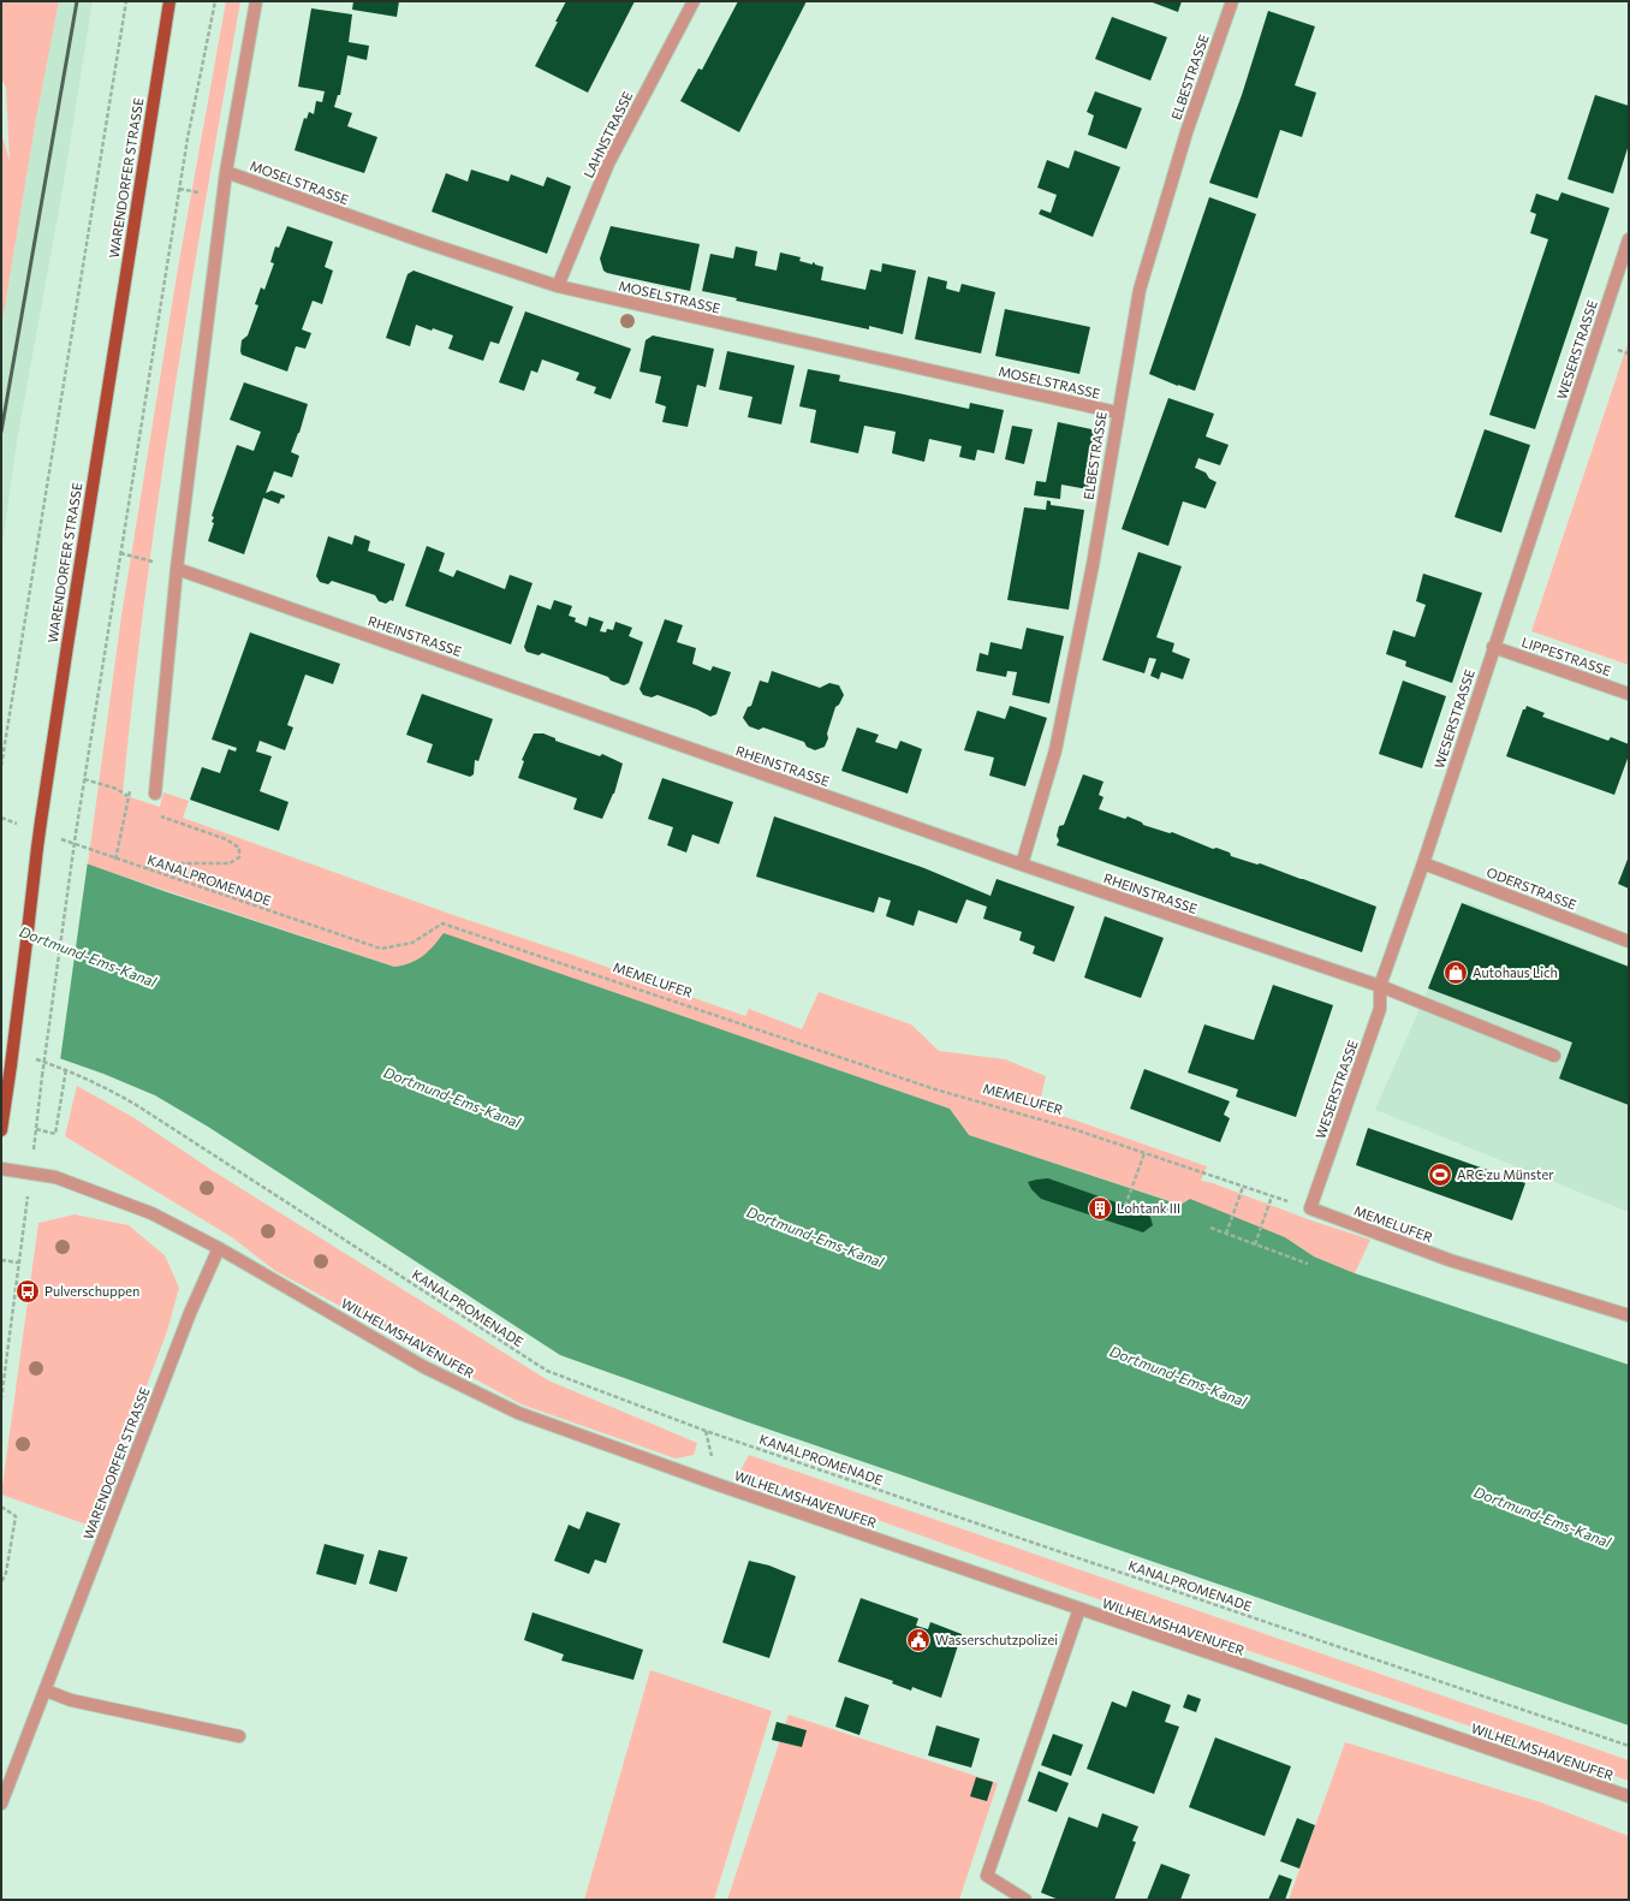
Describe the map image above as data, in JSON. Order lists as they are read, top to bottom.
{
  "streets": {
    "main road": ["WARENDORFER STRASSE"],
    "street": [
      "ELBESTRASSE",
      "LAHNSTRASSE",
      "MOSELSTRASSE",
      "WESERSTRASSE",
      "RHEINSTRASSE",
      "LIPPESTRASSE",
      "ODERSTRASSE",
      "MEMELUFER",
      "WILHELMSHAVENUFER"
    ],
    "path": ["KANALPROMENADE"]
  },
  "crossings": [
    ["ELBESTRASSE", "MOSELSTRASSE"],
    ["ELBESTRASSE", "RHEINSTRASSE"],
    ["LAHNSTRASSE", "MOSELSTRASSE"],
    ["WARENDORFER STRASSE", "WILHELMSHAVENUFER"],
    ["WESERSTRASSE", "RHEINSTRASSE"],
    ["WESERSTRASSE", "LIPPESTRASSE"],
    ["WESERSTRASSE", "ODERSTRASSE"],
    ["WESERSTRASSE", "MEMELUFER"],
    ["KANALPROMENADE", "MEMELUFER"]
  ],
  "water": ["Dortmund-Ems-Kanal"],
  "places": {
    "shop": ["Autohaus Lich"],
    "sports": ["ARC zu Münster"],
    "building": ["Lohtank III"],
    "bus stop": ["Pulverschuppen"],
    "public building": ["Wasserschutzpolizei"]
  }
}
